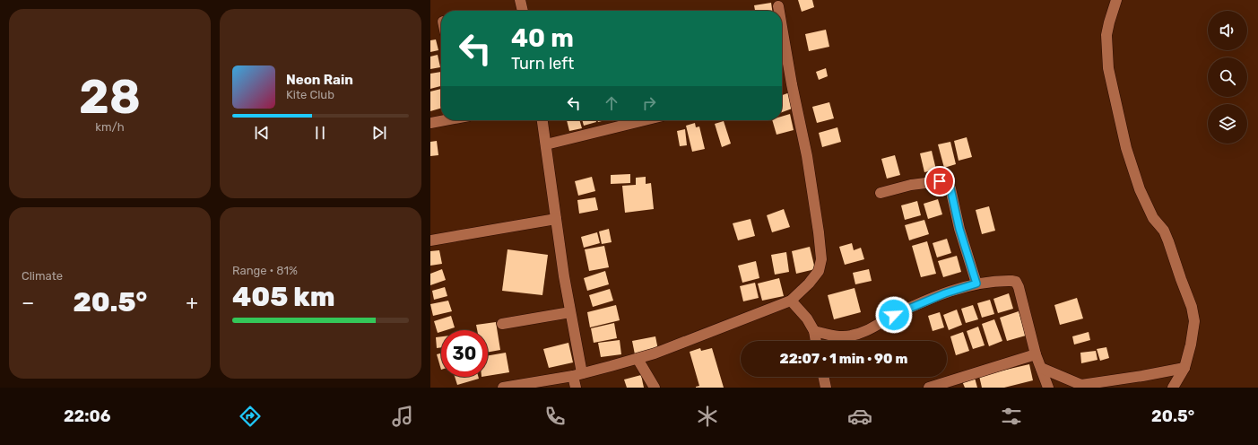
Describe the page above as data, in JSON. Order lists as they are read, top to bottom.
{
  "page": {
    "tile": [
      ["28", "km/h"],
      "Climate",
      ["Range · 81%", "405 km"]
    ],
    "turn": ["40 m", "Turn left"],
    "song": ["Neon Rain", "Kite Club"],
    "heat": ["−", "20.5°", "+"],
    "limit": "30",
    "trip": "22:07 · 1 min · 90 m",
    "tabs": ["22:06", "20.5°"]
  }
}
